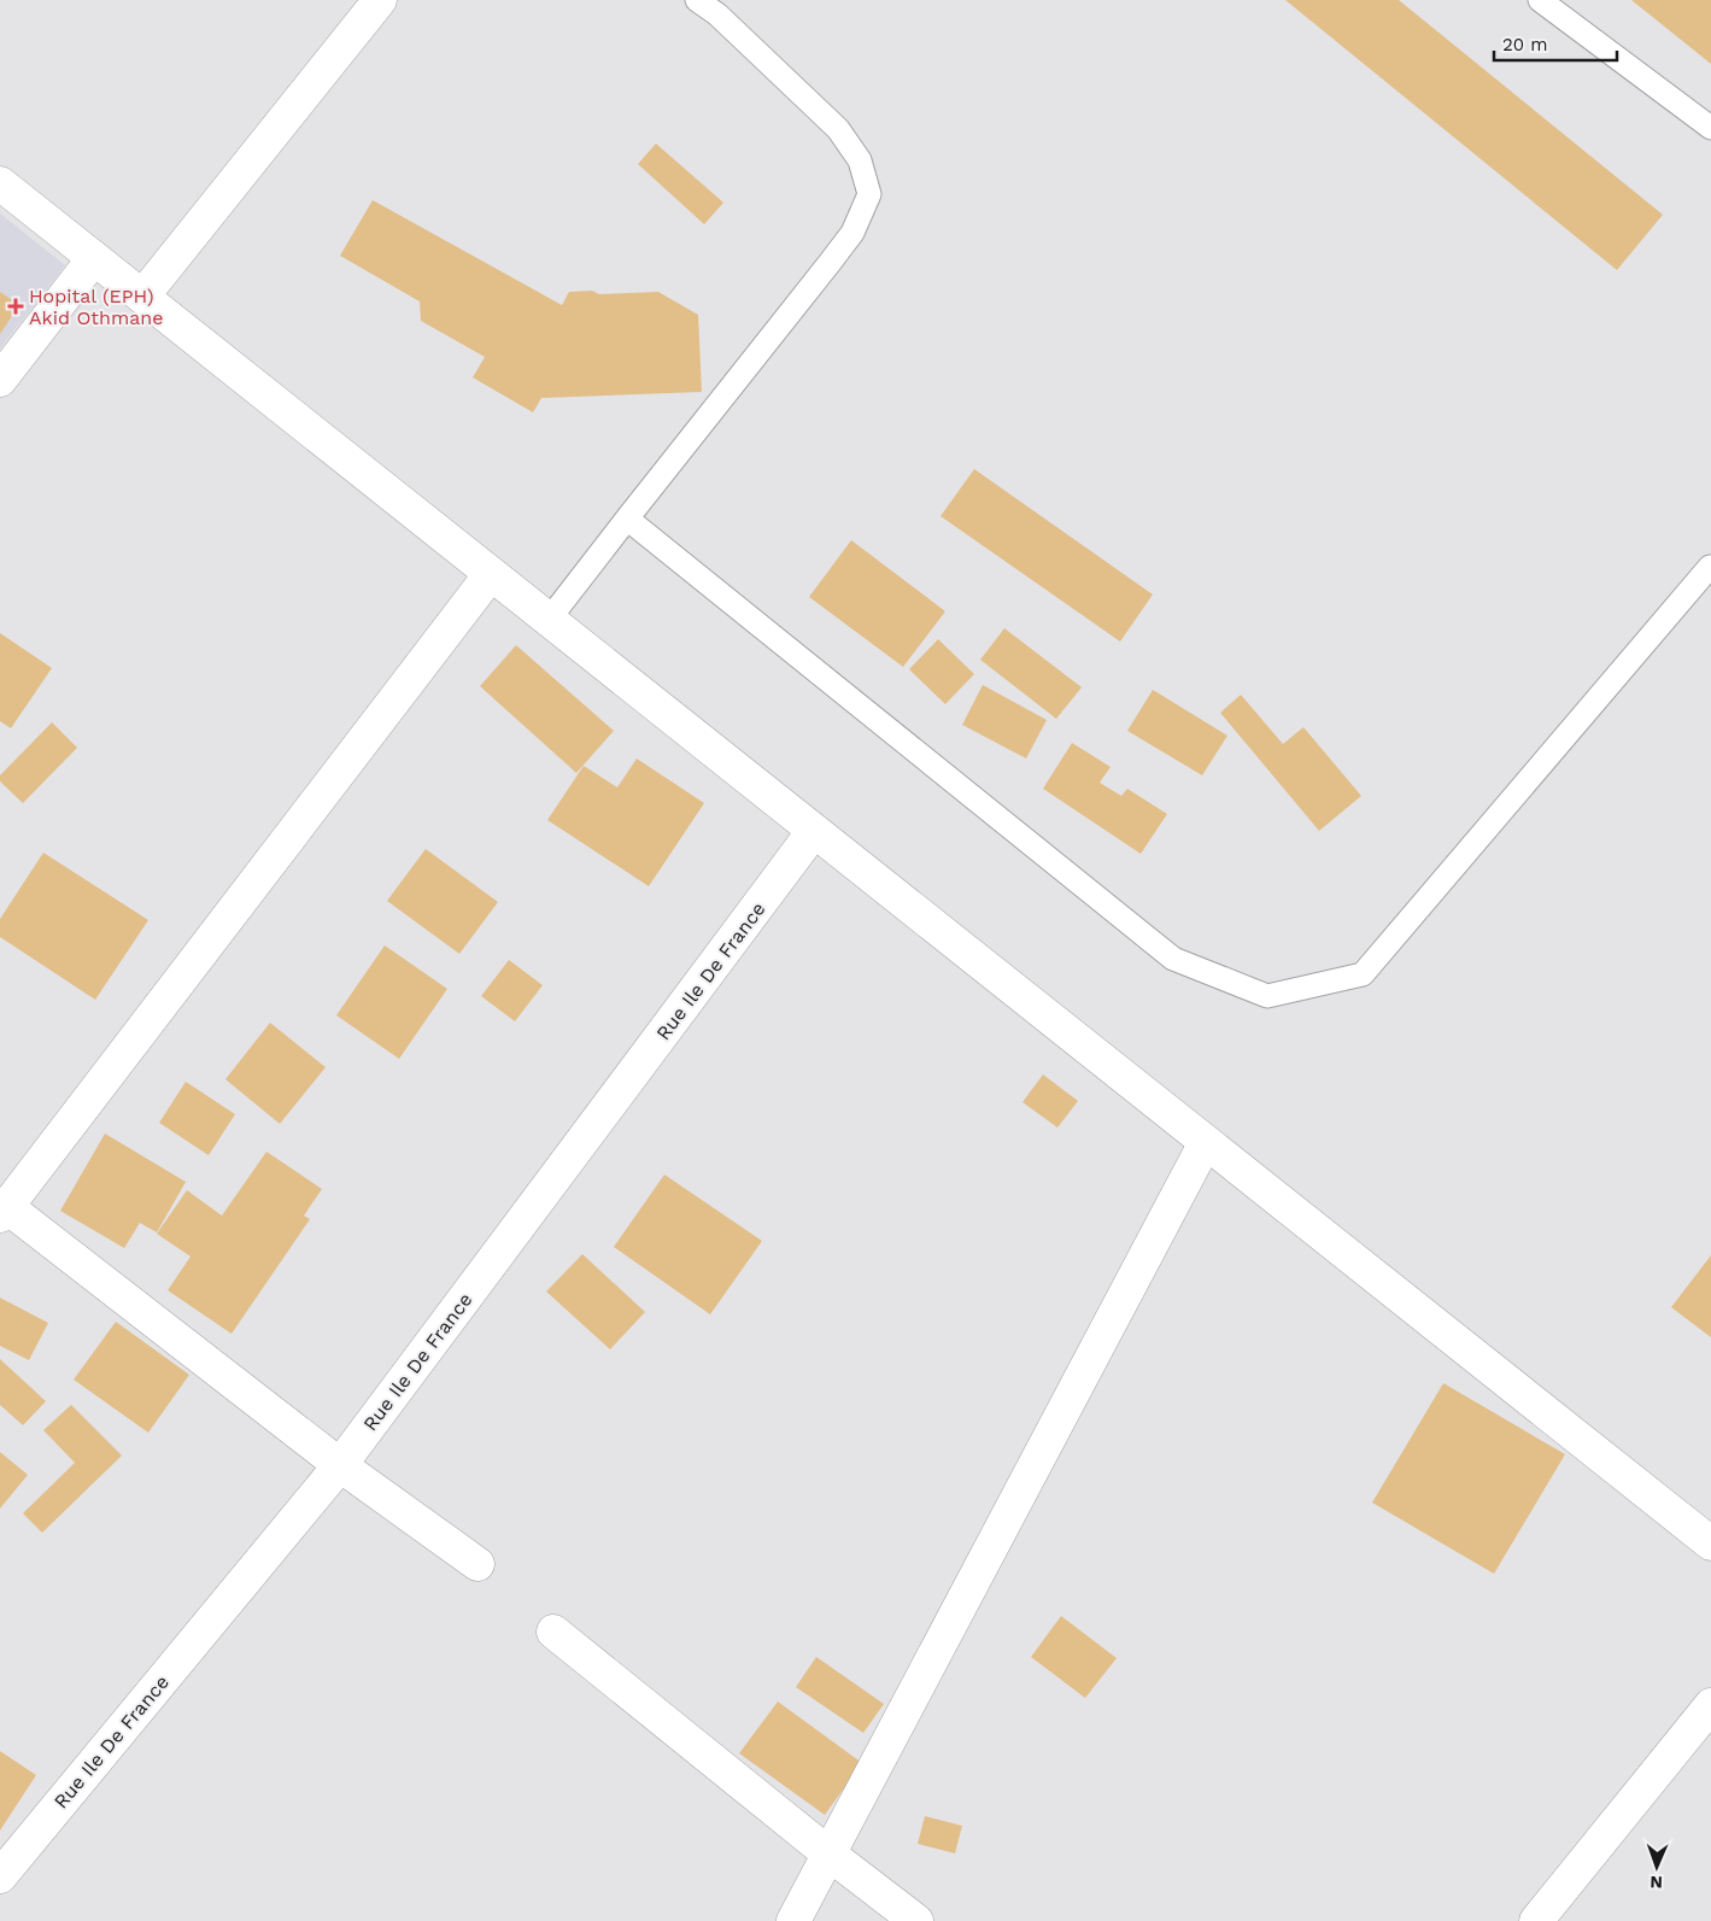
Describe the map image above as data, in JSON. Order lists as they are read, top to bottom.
{
  "streets": {
    "street": ["Rue Ile De France"]
  },
  "places": {
    "health": ["Hopital (EPH) Akid Othmane"]
  },
  "scale_bar": "20 m",
  "north": "bottom"
}
